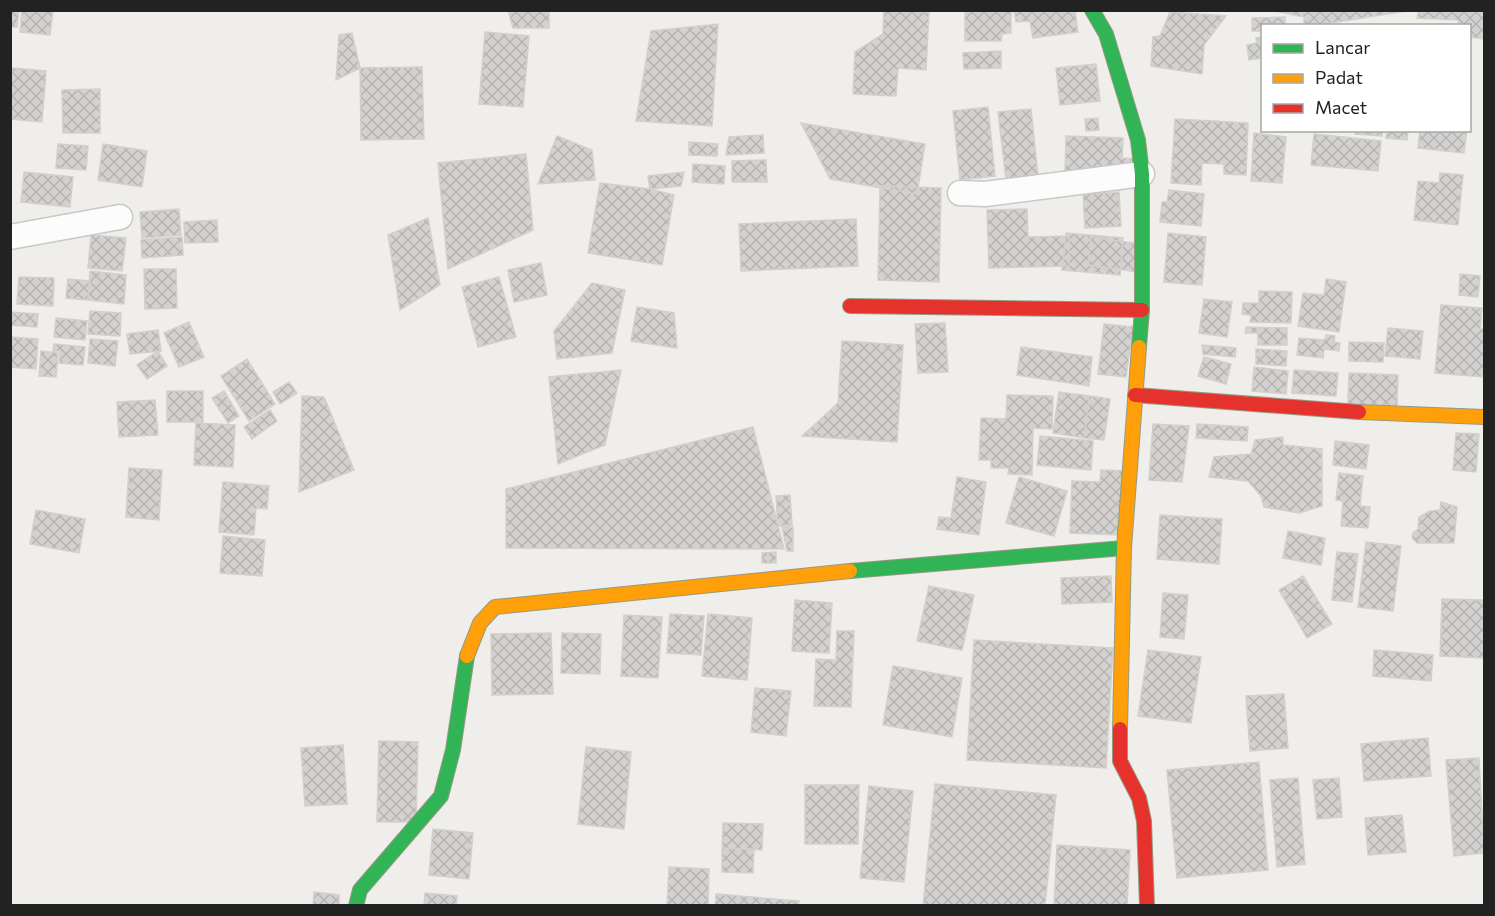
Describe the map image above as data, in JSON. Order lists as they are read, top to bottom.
{
  "legend": ["Lancar", "Padat", "Macet"]
}
